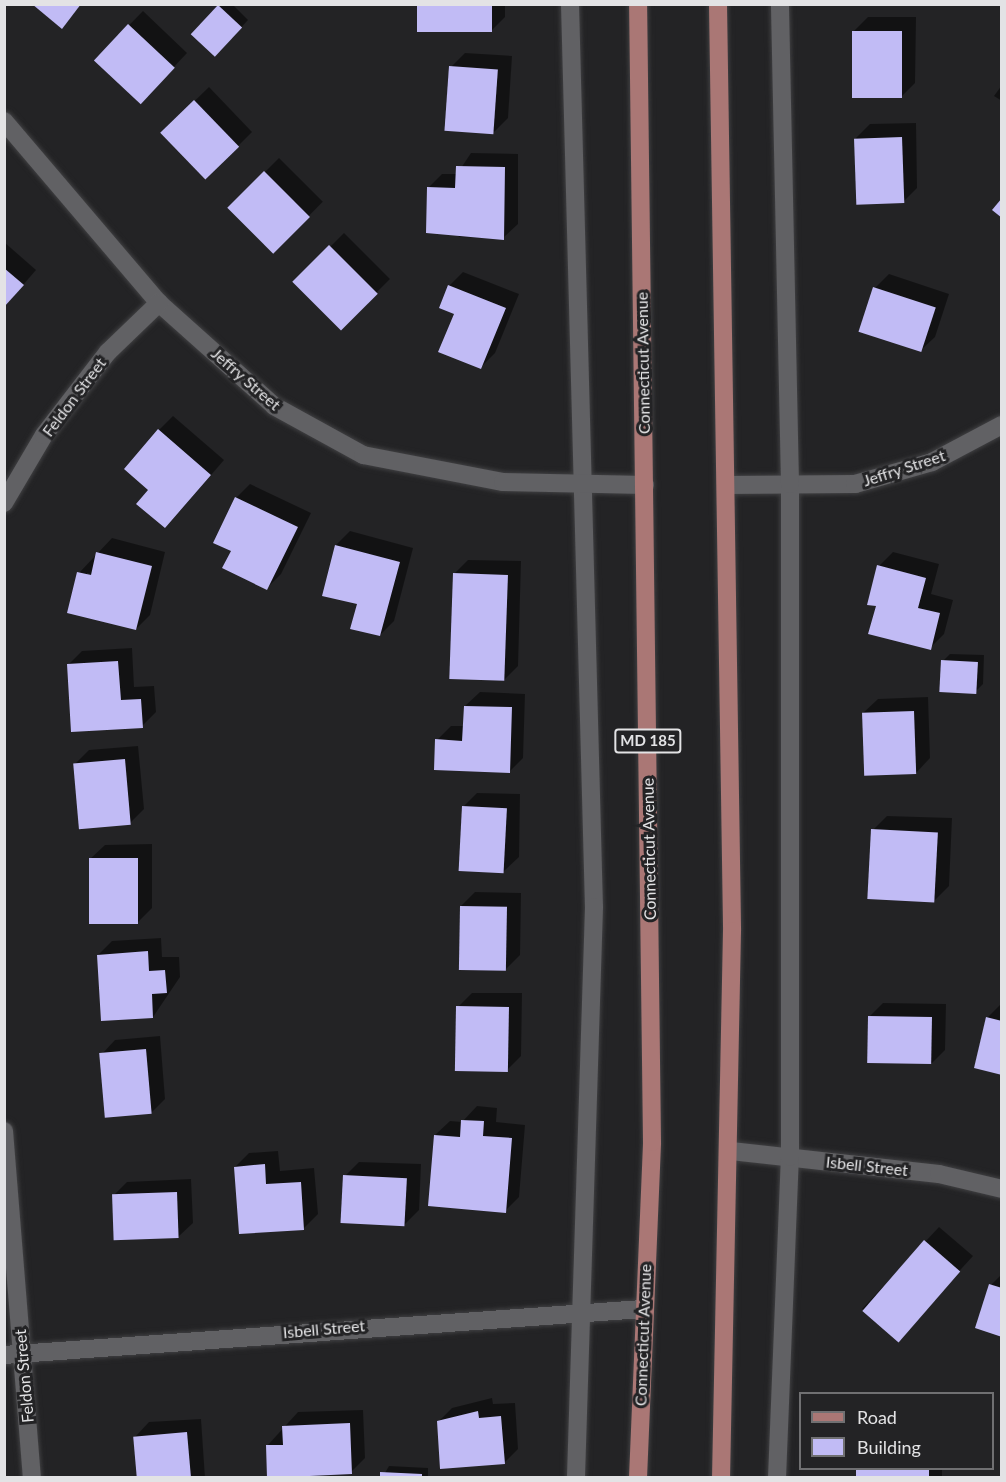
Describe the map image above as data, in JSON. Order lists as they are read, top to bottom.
{
  "streets": {
    "main road": ["Connecticut Avenue", "MD 185"],
    "street": ["Jeffry Street", "Feldon Street", "Isbell Street"]
  },
  "crossings": [
    ["Connecticut Avenue", "Jeffry Street"],
    ["Connecticut Avenue", "Isbell Street"],
    ["Jeffry Street", "Feldon Street"],
    ["Feldon Street", "Isbell Street"]
  ],
  "legend": ["Road", "Building"]
}
